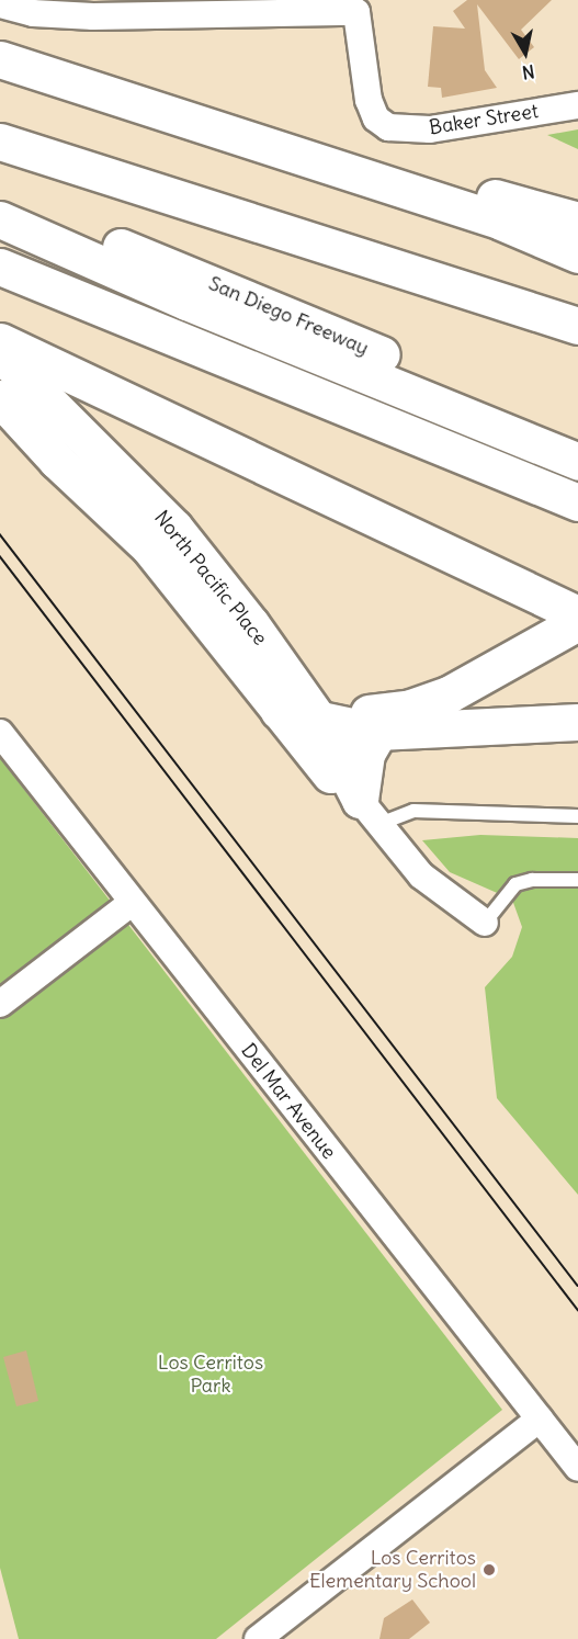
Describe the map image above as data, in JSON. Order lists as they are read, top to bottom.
{
  "streets": {
    "main road": ["San Diego Freeway", "North Pacific Place"],
    "street": ["Baker Street", "Del Mar Avenue"]
  },
  "parks": ["Los Cerritos Park"],
  "places": ["Los Cerritos Elementary School"],
  "north": "bottom"
}
